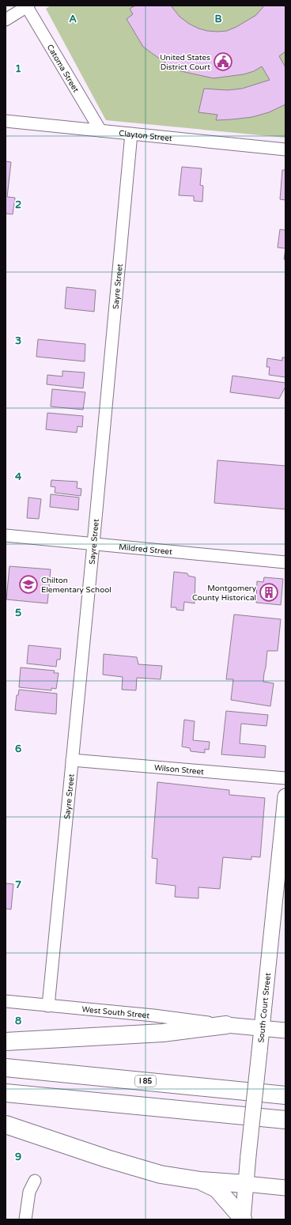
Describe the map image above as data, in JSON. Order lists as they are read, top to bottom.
{
  "streets": {
    "highway": ["I 85"],
    "main road": ["South Court Street"],
    "street": [
      "Catoma Street",
      "Clayton Street",
      "Sayre Street",
      "Mildred Street",
      "Wilson Street",
      "West South Street"
    ]
  },
  "crossings": [
    ["Catoma Street", "Clayton Street"],
    ["Clayton Street", "Sayre Street"],
    ["Sayre Street", "Mildred Street"],
    ["Sayre Street", "Wilson Street"],
    ["Sayre Street", "West South Street"]
  ],
  "places": {
    "public building": ["United States District Court"],
    "school or university": ["Chilton Elementary School"],
    "building": ["Montgomery County Historical"]
  },
  "grid": {
    "columns": ["A", "B"],
    "rows": [
      "1",
      "2",
      "3",
      "4",
      "5",
      "6",
      "7",
      "8",
      "9"
    ]
  }
}
